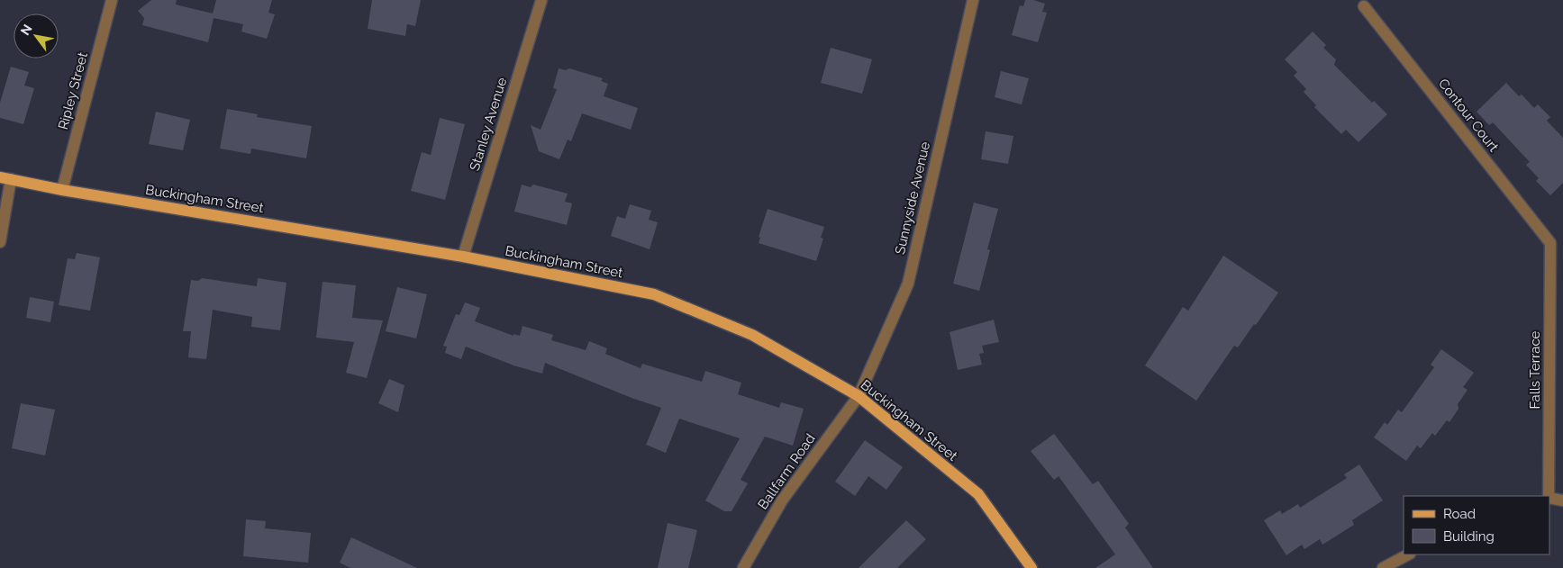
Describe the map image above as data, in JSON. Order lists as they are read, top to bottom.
{
  "streets": {
    "main road": ["Buckingham Street"],
    "street": [
      "Ripley Street",
      "Contour Court",
      "Stanley Avenue",
      "Sunnyside Avenue",
      "Falls Terrace",
      "Ballfarm Road"
    ]
  },
  "crossings": [
    ["Ripley Street", "Buckingham Street"],
    ["Contour Court", "Falls Terrace"],
    ["Stanley Avenue", "Buckingham Street"],
    ["Sunnyside Avenue", "Buckingham Street"],
    ["Sunnyside Avenue", "Ballfarm Road"],
    ["Buckingham Street", "Ballfarm Road"]
  ],
  "legend": ["Road", "Building"],
  "north": "top left"
}
